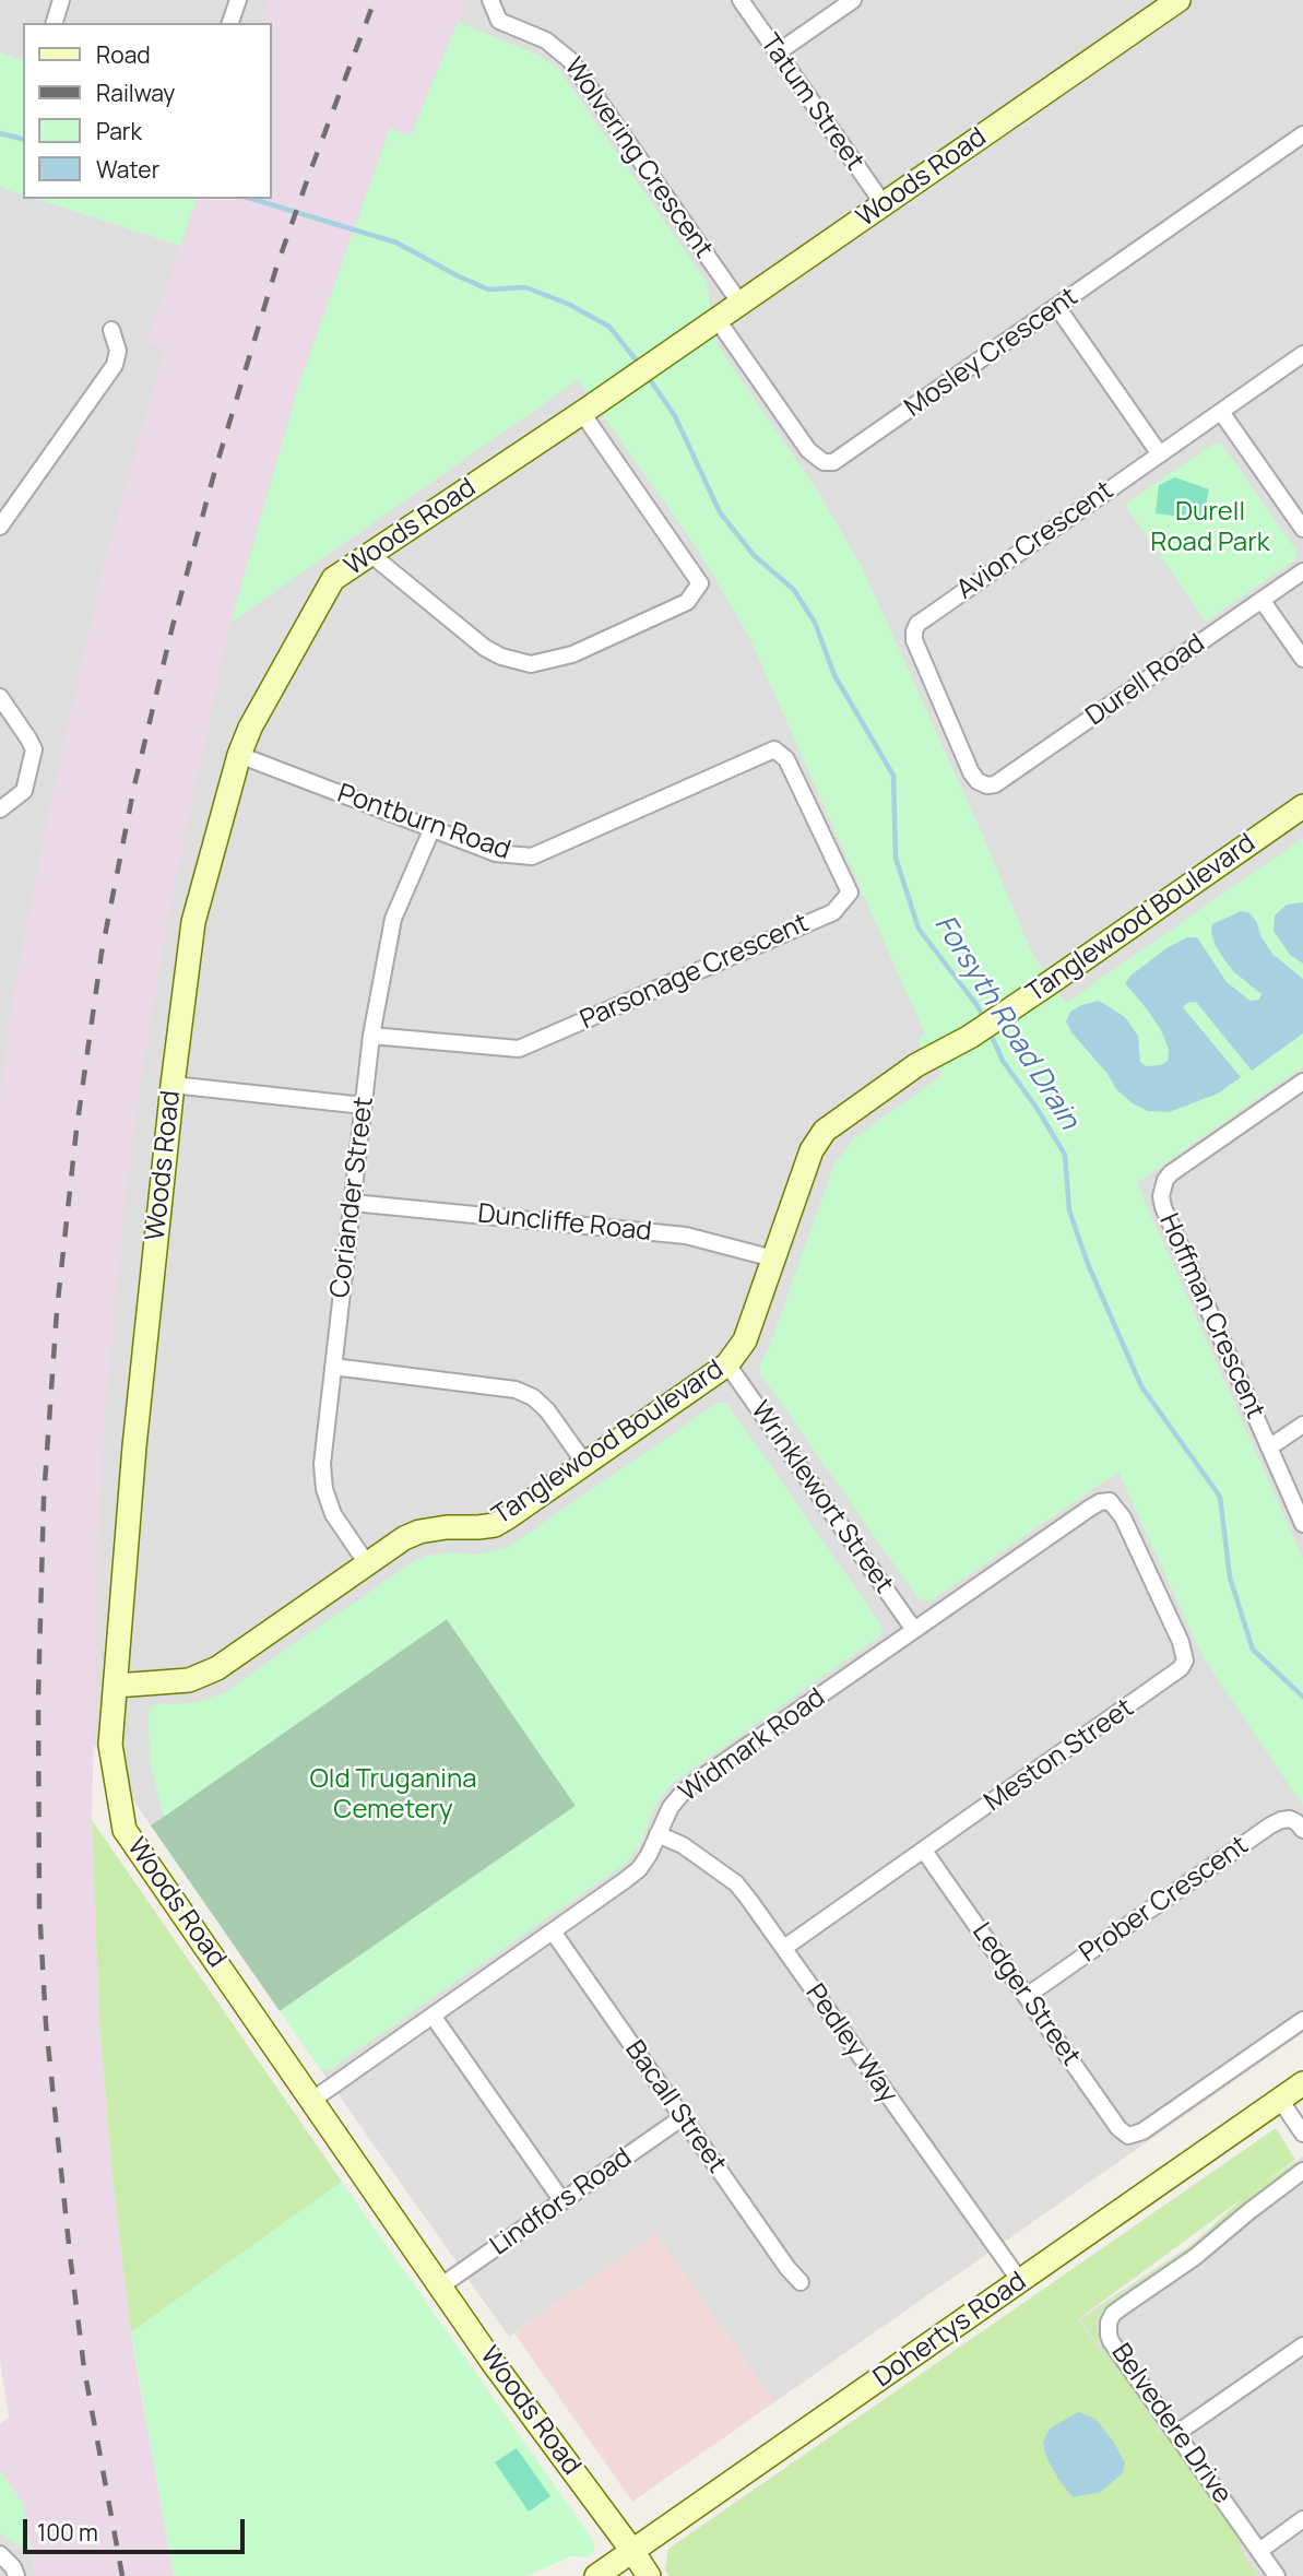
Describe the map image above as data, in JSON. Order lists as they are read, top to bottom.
{
  "streets": {
    "street": [
      "Tatum Street",
      "Wolvering Crescent",
      "Woods Road",
      "Mosley Crescent",
      "Avion Crescent",
      "Durell Road",
      "Pontburn Road",
      "Tanglewood Boulevard",
      "Parsonage Crescent",
      "Coriander Street",
      "Duncliffe Road",
      "Hoffman Crescent",
      "Wrinklewort Street",
      "Widmark Road",
      "Meston Street",
      "Prober Crescent",
      "Ledger Street",
      "Pedley Way",
      "Bacall Street",
      "Lindfors Road",
      "Dohertys Road",
      "Belvedere Drive"
    ]
  },
  "crossings": [
    ["Tatum Street", "Woods Road"],
    ["Wolvering Crescent", "Woods Road"],
    ["Woods Road", "Mosley Crescent"],
    ["Woods Road", "Pontburn Road"],
    ["Woods Road", "Tanglewood Boulevard"],
    ["Woods Road", "Widmark Road"],
    ["Woods Road", "Lindfors Road"],
    ["Woods Road", "Dohertys Road"],
    ["Avion Crescent", "Durell Road"],
    ["Pontburn Road", "Parsonage Crescent"],
    ["Pontburn Road", "Coriander Street"],
    ["Tanglewood Boulevard", "Coriander Street"],
    ["Tanglewood Boulevard", "Duncliffe Road"],
    ["Tanglewood Boulevard", "Wrinklewort Street"],
    ["Parsonage Crescent", "Coriander Street"],
    ["Coriander Street", "Duncliffe Road"],
    ["Wrinklewort Street", "Widmark Road"],
    ["Widmark Road", "Meston Street"],
    ["Widmark Road", "Pedley Way"],
    ["Widmark Road", "Bacall Street"],
    ["Meston Street", "Ledger Street"],
    ["Meston Street", "Pedley Way"],
    ["Prober Crescent", "Ledger Street"],
    ["Pedley Way", "Dohertys Road"],
    ["Bacall Street", "Lindfors Road"]
  ],
  "water": ["Forsyth Road Drain"],
  "parks": ["Durell Road Park", "Old Truganina Cemetery"],
  "legend": [
    "Road",
    "Railway",
    "Park",
    "Water"
  ],
  "scale_bar": "100 m"
}
